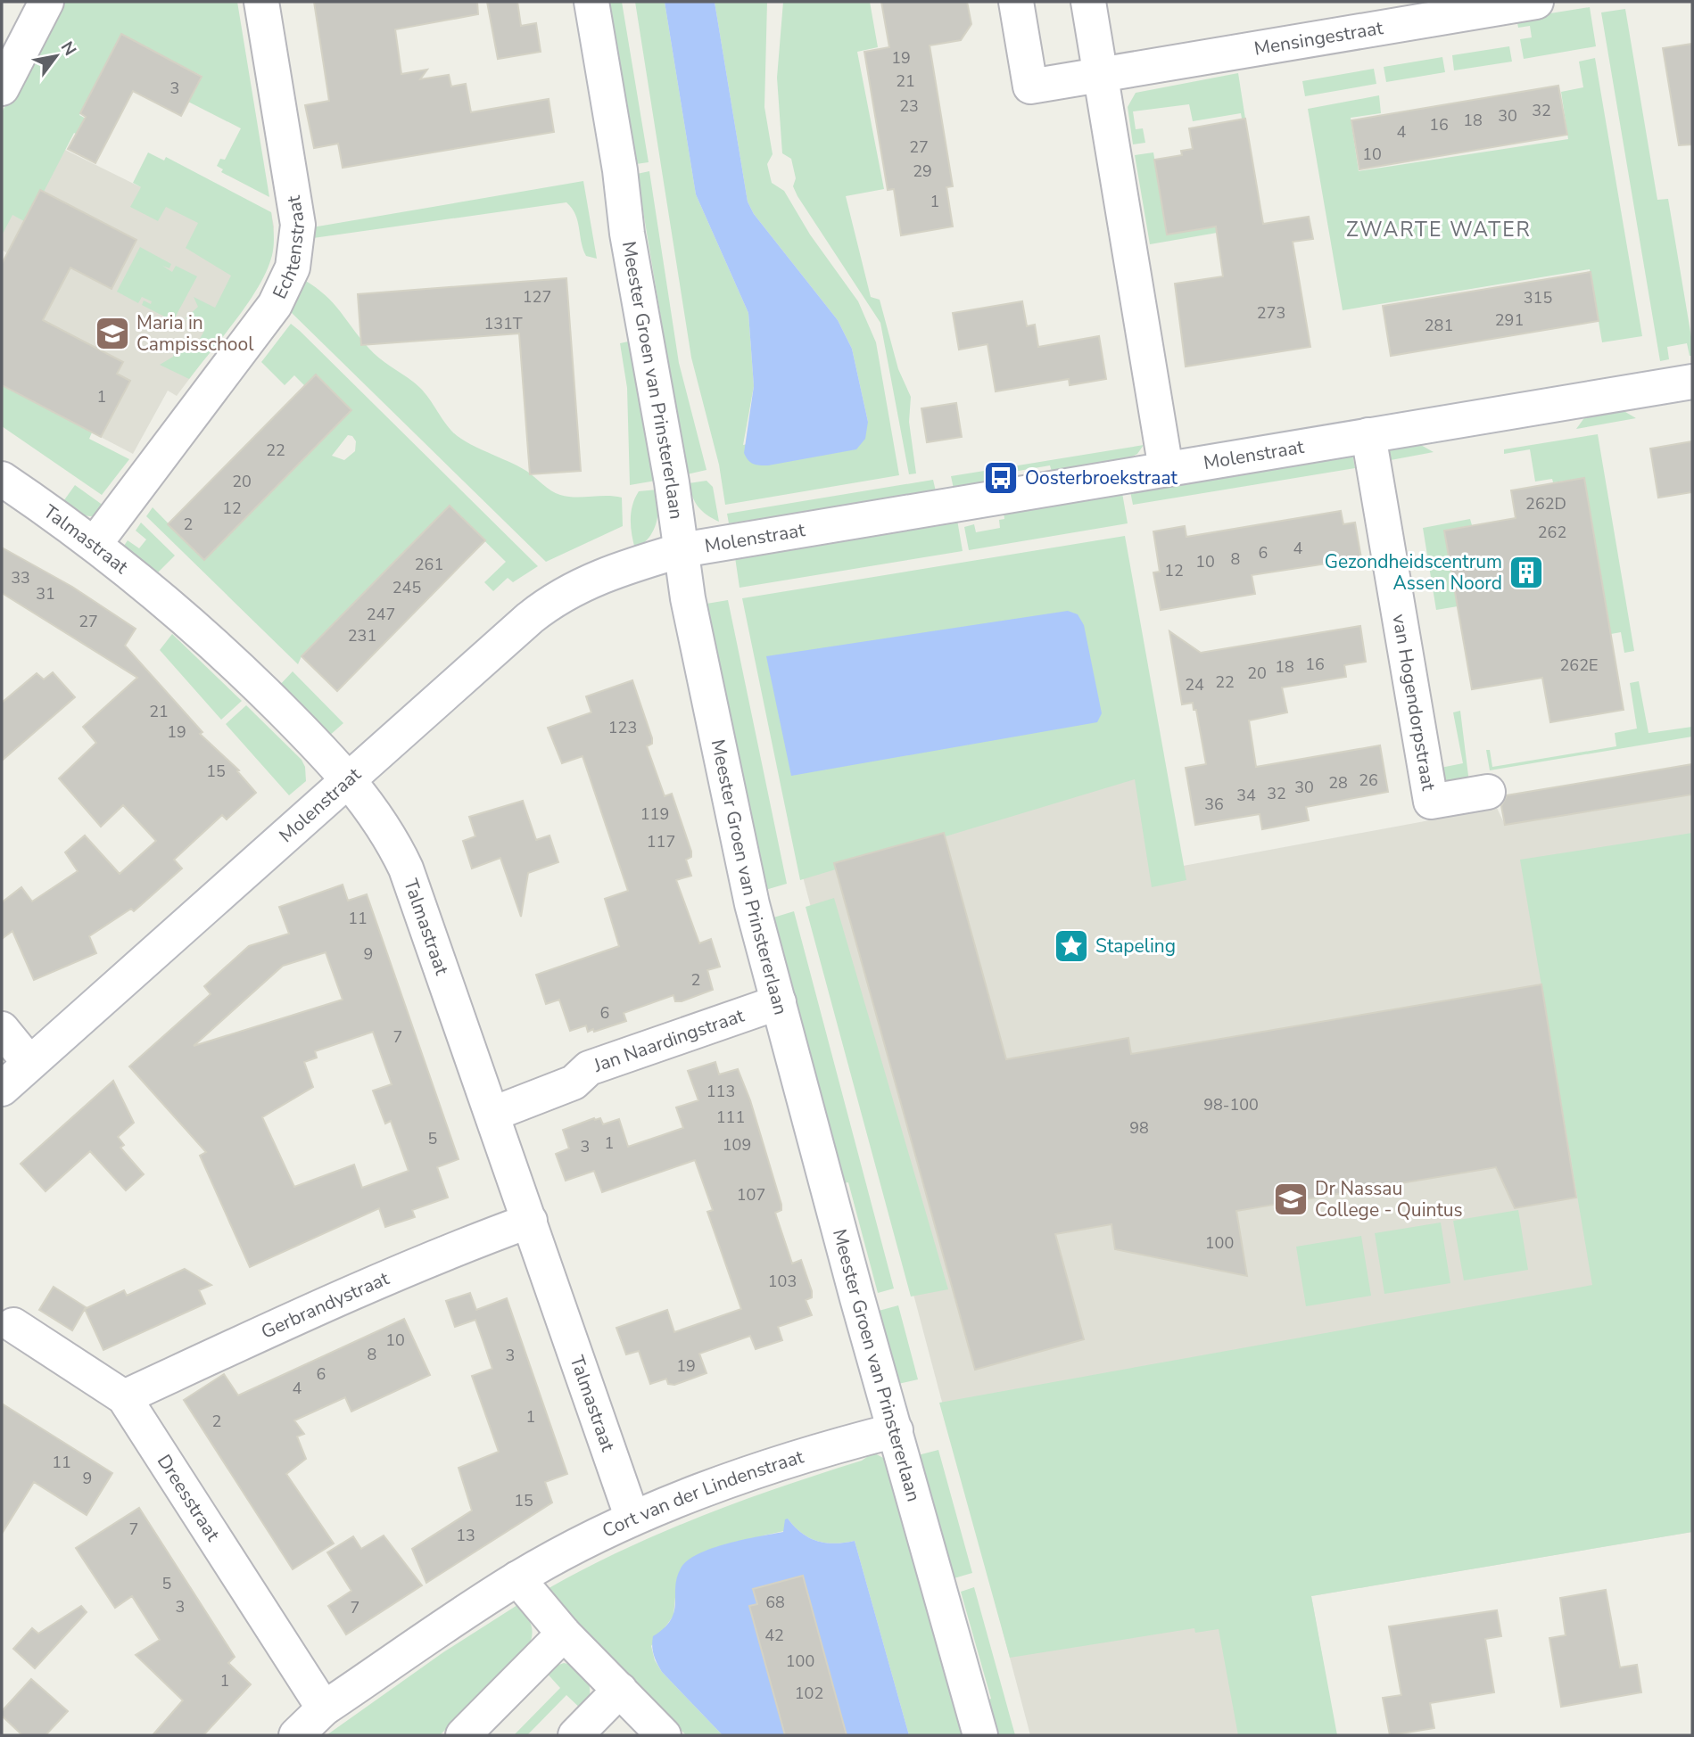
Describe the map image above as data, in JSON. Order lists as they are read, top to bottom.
{
  "streets": {
    "street": [
      "Mensingestraat",
      "Echtenstraat",
      "Meester Groen van Prinstererlaan",
      "Molenstraat",
      "Talmastraat",
      "van Hogendorpstraat",
      "Jan Naardingstraat",
      "Gerbrandystraat",
      "Cort van der Lindenstraat",
      "Dreesstraat"
    ]
  },
  "crossings": [
    ["Echtenstraat", "Talmastraat"],
    ["Meester Groen van Prinstererlaan", "Molenstraat"],
    ["Meester Groen van Prinstererlaan", "Jan Naardingstraat"],
    ["Meester Groen van Prinstererlaan", "Cort van der Lindenstraat"],
    ["Molenstraat", "Talmastraat"],
    ["Molenstraat", "van Hogendorpstraat"],
    ["Talmastraat", "Jan Naardingstraat"],
    ["Talmastraat", "Gerbrandystraat"],
    ["Talmastraat", "Cort van der Lindenstraat"],
    ["Gerbrandystraat", "Dreesstraat"],
    ["Cort van der Lindenstraat", "Dreesstraat"]
  ],
  "districts": ["ZWARTE WATER"],
  "places": {
    "school or university": ["Maria in Campisschool", "Dr Nassau College - Quintus"],
    "bus stop": ["Oosterbroekstraat"],
    "building": ["Gezondheidscentrum Assen Noord"],
    "place": ["Stapeling"]
  },
  "house_numbers": [
    "19",
    "21",
    "3",
    "23",
    "32",
    "30",
    "18",
    "16",
    "4",
    "27",
    "10",
    "29",
    "1",
    "127",
    "315",
    "273",
    "291",
    "131T",
    "281",
    "1",
    "22",
    "20",
    "262D",
    "12",
    "2",
    "262",
    "4",
    "6",
    "8",
    "10",
    "261",
    "12",
    "33",
    "245",
    "31",
    "247",
    "27",
    "231",
    "16",
    "262E",
    "18",
    "20",
    "22",
    "24",
    "21",
    "123",
    "19",
    "15",
    "26",
    "28",
    "30",
    "32",
    "34",
    "36",
    "119",
    "117",
    "11",
    "9",
    "2",
    "6",
    "7",
    "113",
    "98-100",
    "111",
    "98",
    "5",
    "1",
    "109",
    "3",
    "107",
    "100",
    "103",
    "10",
    "8",
    "3",
    "19",
    "6",
    "4",
    "1",
    "2",
    "11",
    "9",
    "15",
    "7",
    "13",
    "5",
    "68",
    "3",
    "7",
    "42",
    "100",
    "1",
    "102"
  ],
  "north": "top right"
}
